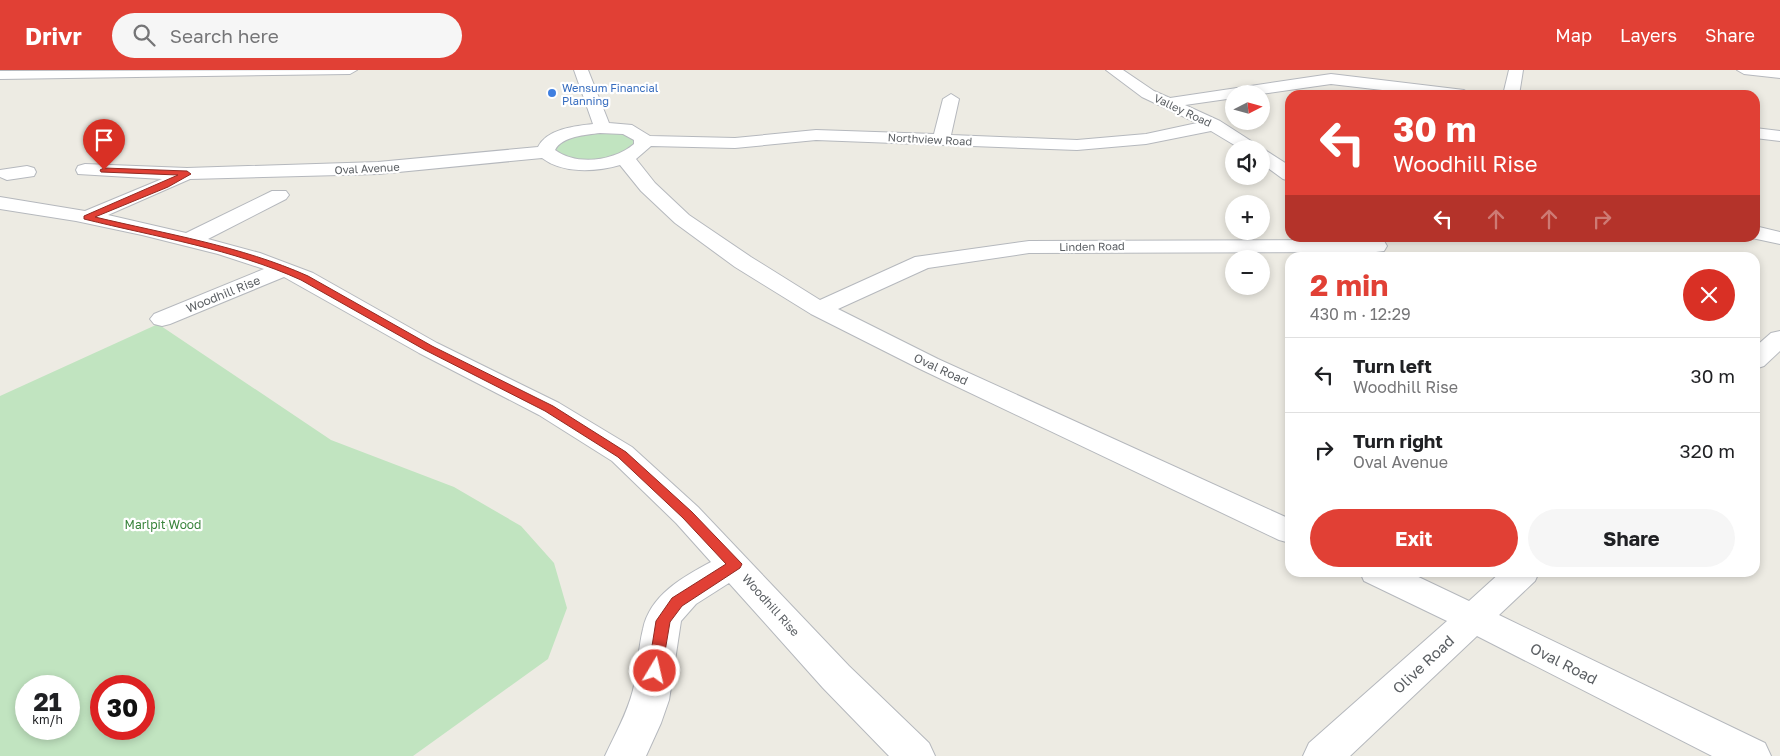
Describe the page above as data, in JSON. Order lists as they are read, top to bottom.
{
  "streets": {
    "street": [
      "Valley Road",
      "Northview Road",
      "Oval Avenue",
      "Linden Road",
      "Woodhill Rise",
      "Oval Road",
      "Olive Road"
    ]
  },
  "crossings": [
    ["Valley Road", "Northview Road"],
    ["Oval Avenue", "Woodhill Rise"],
    ["Linden Road", "Oval Road"],
    ["Oval Road", "Olive Road"]
  ],
  "parks": ["Marlpit Wood"],
  "places": ["Wensum Financial Planning"],
  "north": "right",
  "page": {
    "header": "Drivr",
    "search": "Search here",
    "nav": ["Map", "Layers", "Share"],
    "map_buttons": ["+", "−"],
    "turn": ["30 m", "Woodhill Rise"],
    "heading": ["2 min", "430 m · 12:29"],
    "list": [
      {
        "name": "Turn left",
        "note": "Woodhill Rise",
        "value": "30 m"
      },
      {
        "name": "Turn right",
        "note": "Oval Avenue",
        "value": "320 m"
      }
    ],
    "buttons": ["Exit", "Share"],
    "speed": "21 km/h",
    "limit": "30"
  }
}
